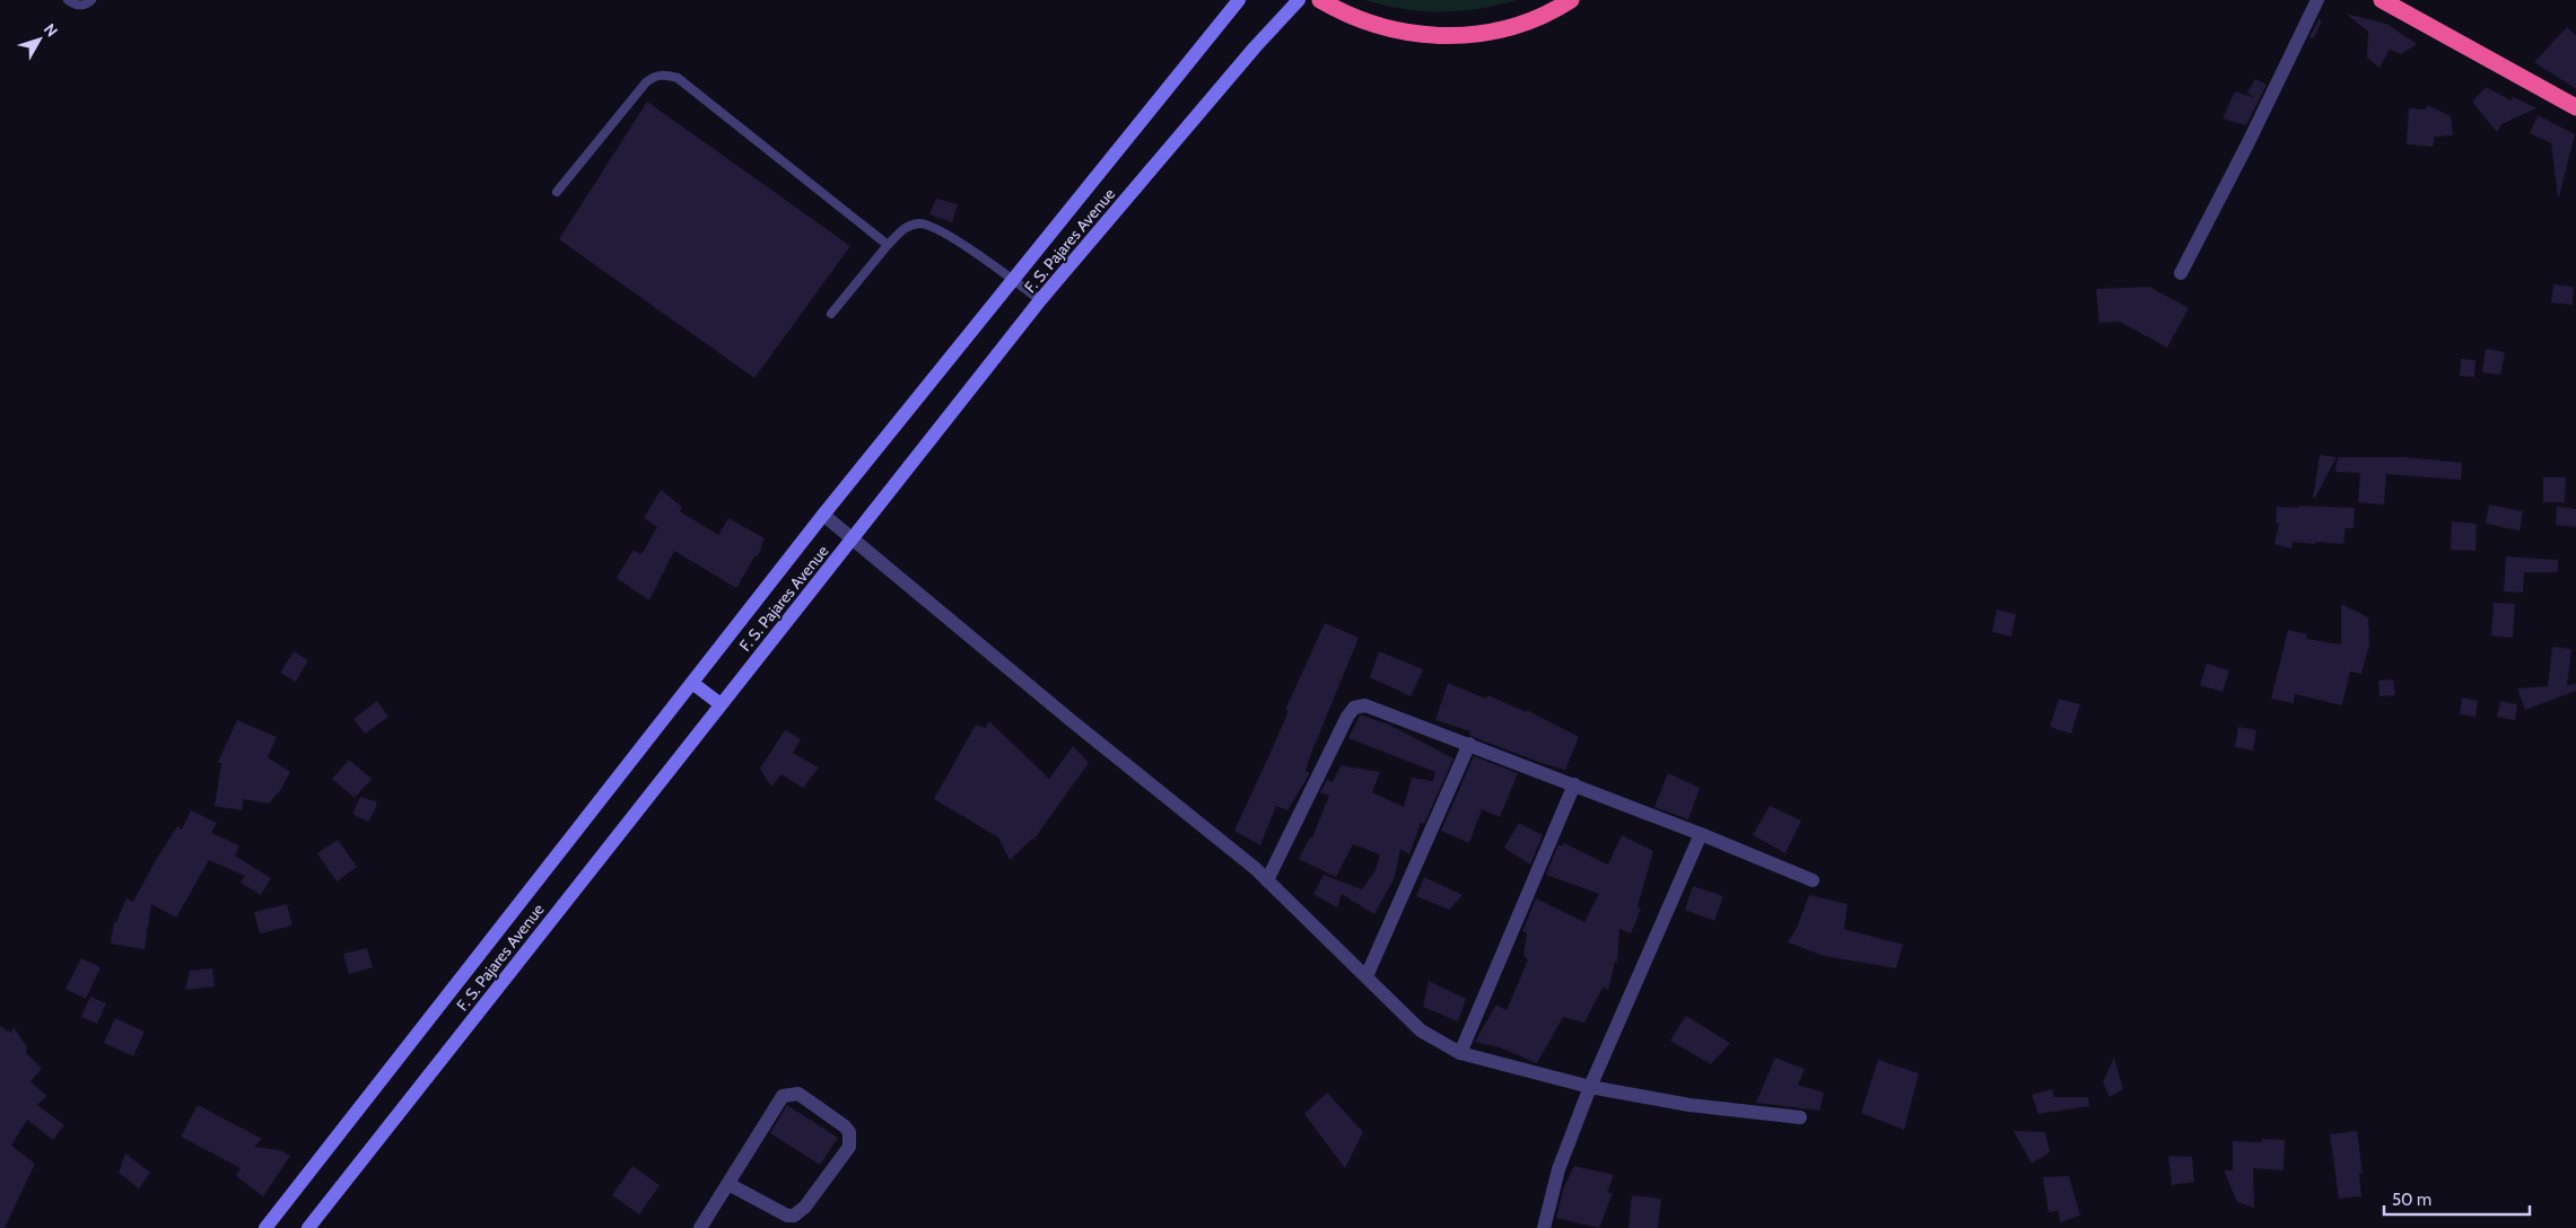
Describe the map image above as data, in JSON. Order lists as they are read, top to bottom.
{
  "streets": {
    "main road": ["F. S. Pajares Avenue"]
  },
  "scale_bar": "50 m",
  "north": "top right"
}
